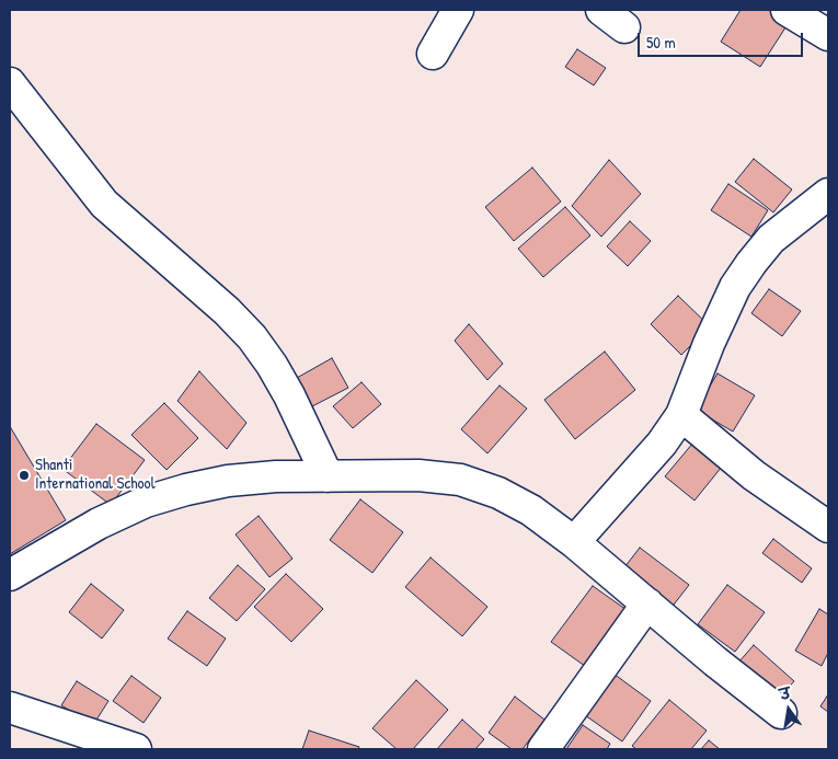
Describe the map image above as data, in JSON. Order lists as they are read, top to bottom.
{
  "places": ["Shanti International School"],
  "scale_bar": "50 m",
  "north": "top"
}
